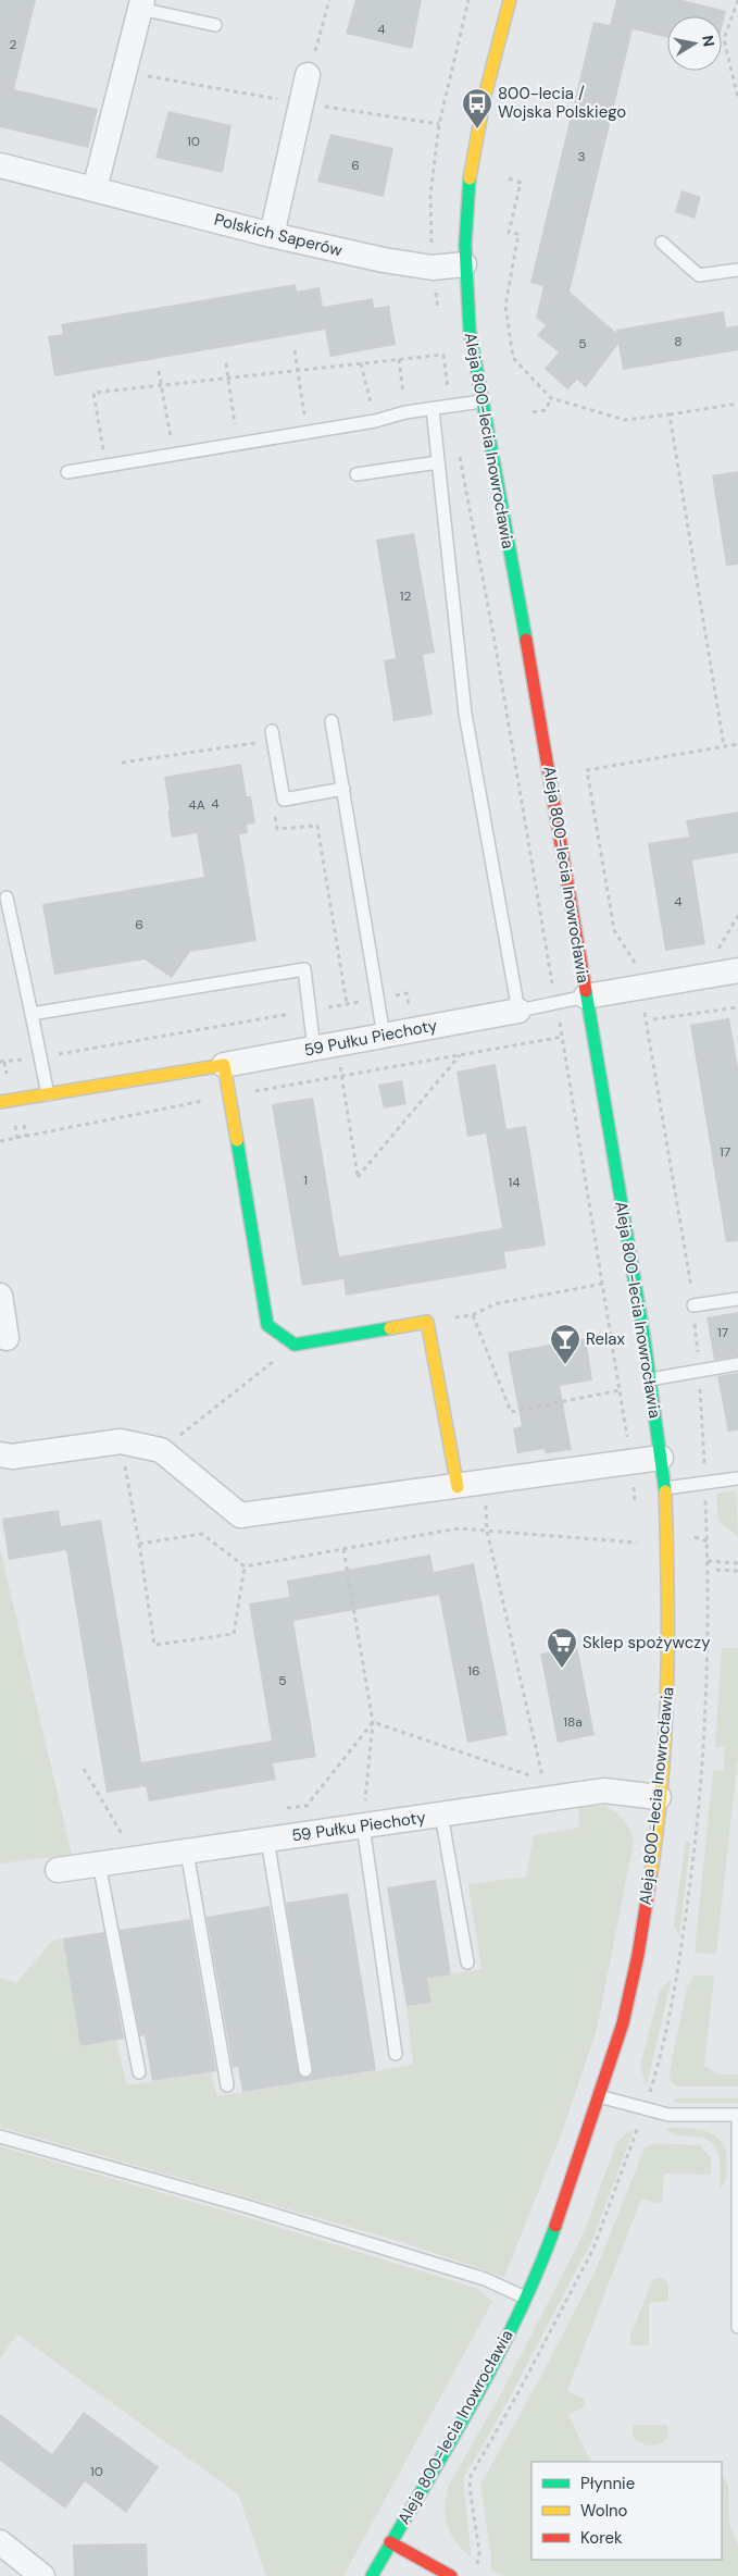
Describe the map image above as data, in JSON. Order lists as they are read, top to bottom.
{
  "streets": {
    "street": ["Polskich Saperów", "Aleja 800-lecia Inowrocławia", "59 Pułku Piechoty"]
  },
  "crossings": [
    ["Polskich Saperów", "Aleja 800-lecia Inowrocławia"],
    ["Aleja 800-lecia Inowrocławia", "59 Pułku Piechoty"]
  ],
  "places": {
    "bus stop": ["800-lecia / Wojska Polskiego"],
    "bar": ["Relax"],
    "supermarket": ["Sklep spożywczy"]
  },
  "house_numbers": [
    "4",
    "2",
    "10",
    "3",
    "6",
    "8",
    "5",
    "12",
    "4",
    "4A",
    "4",
    "6",
    "17",
    "1",
    "14",
    "17",
    "16",
    "5",
    "18a",
    "10"
  ],
  "legend": ["Płynnie", "Wolno", "Korek"],
  "north": "right"
}
